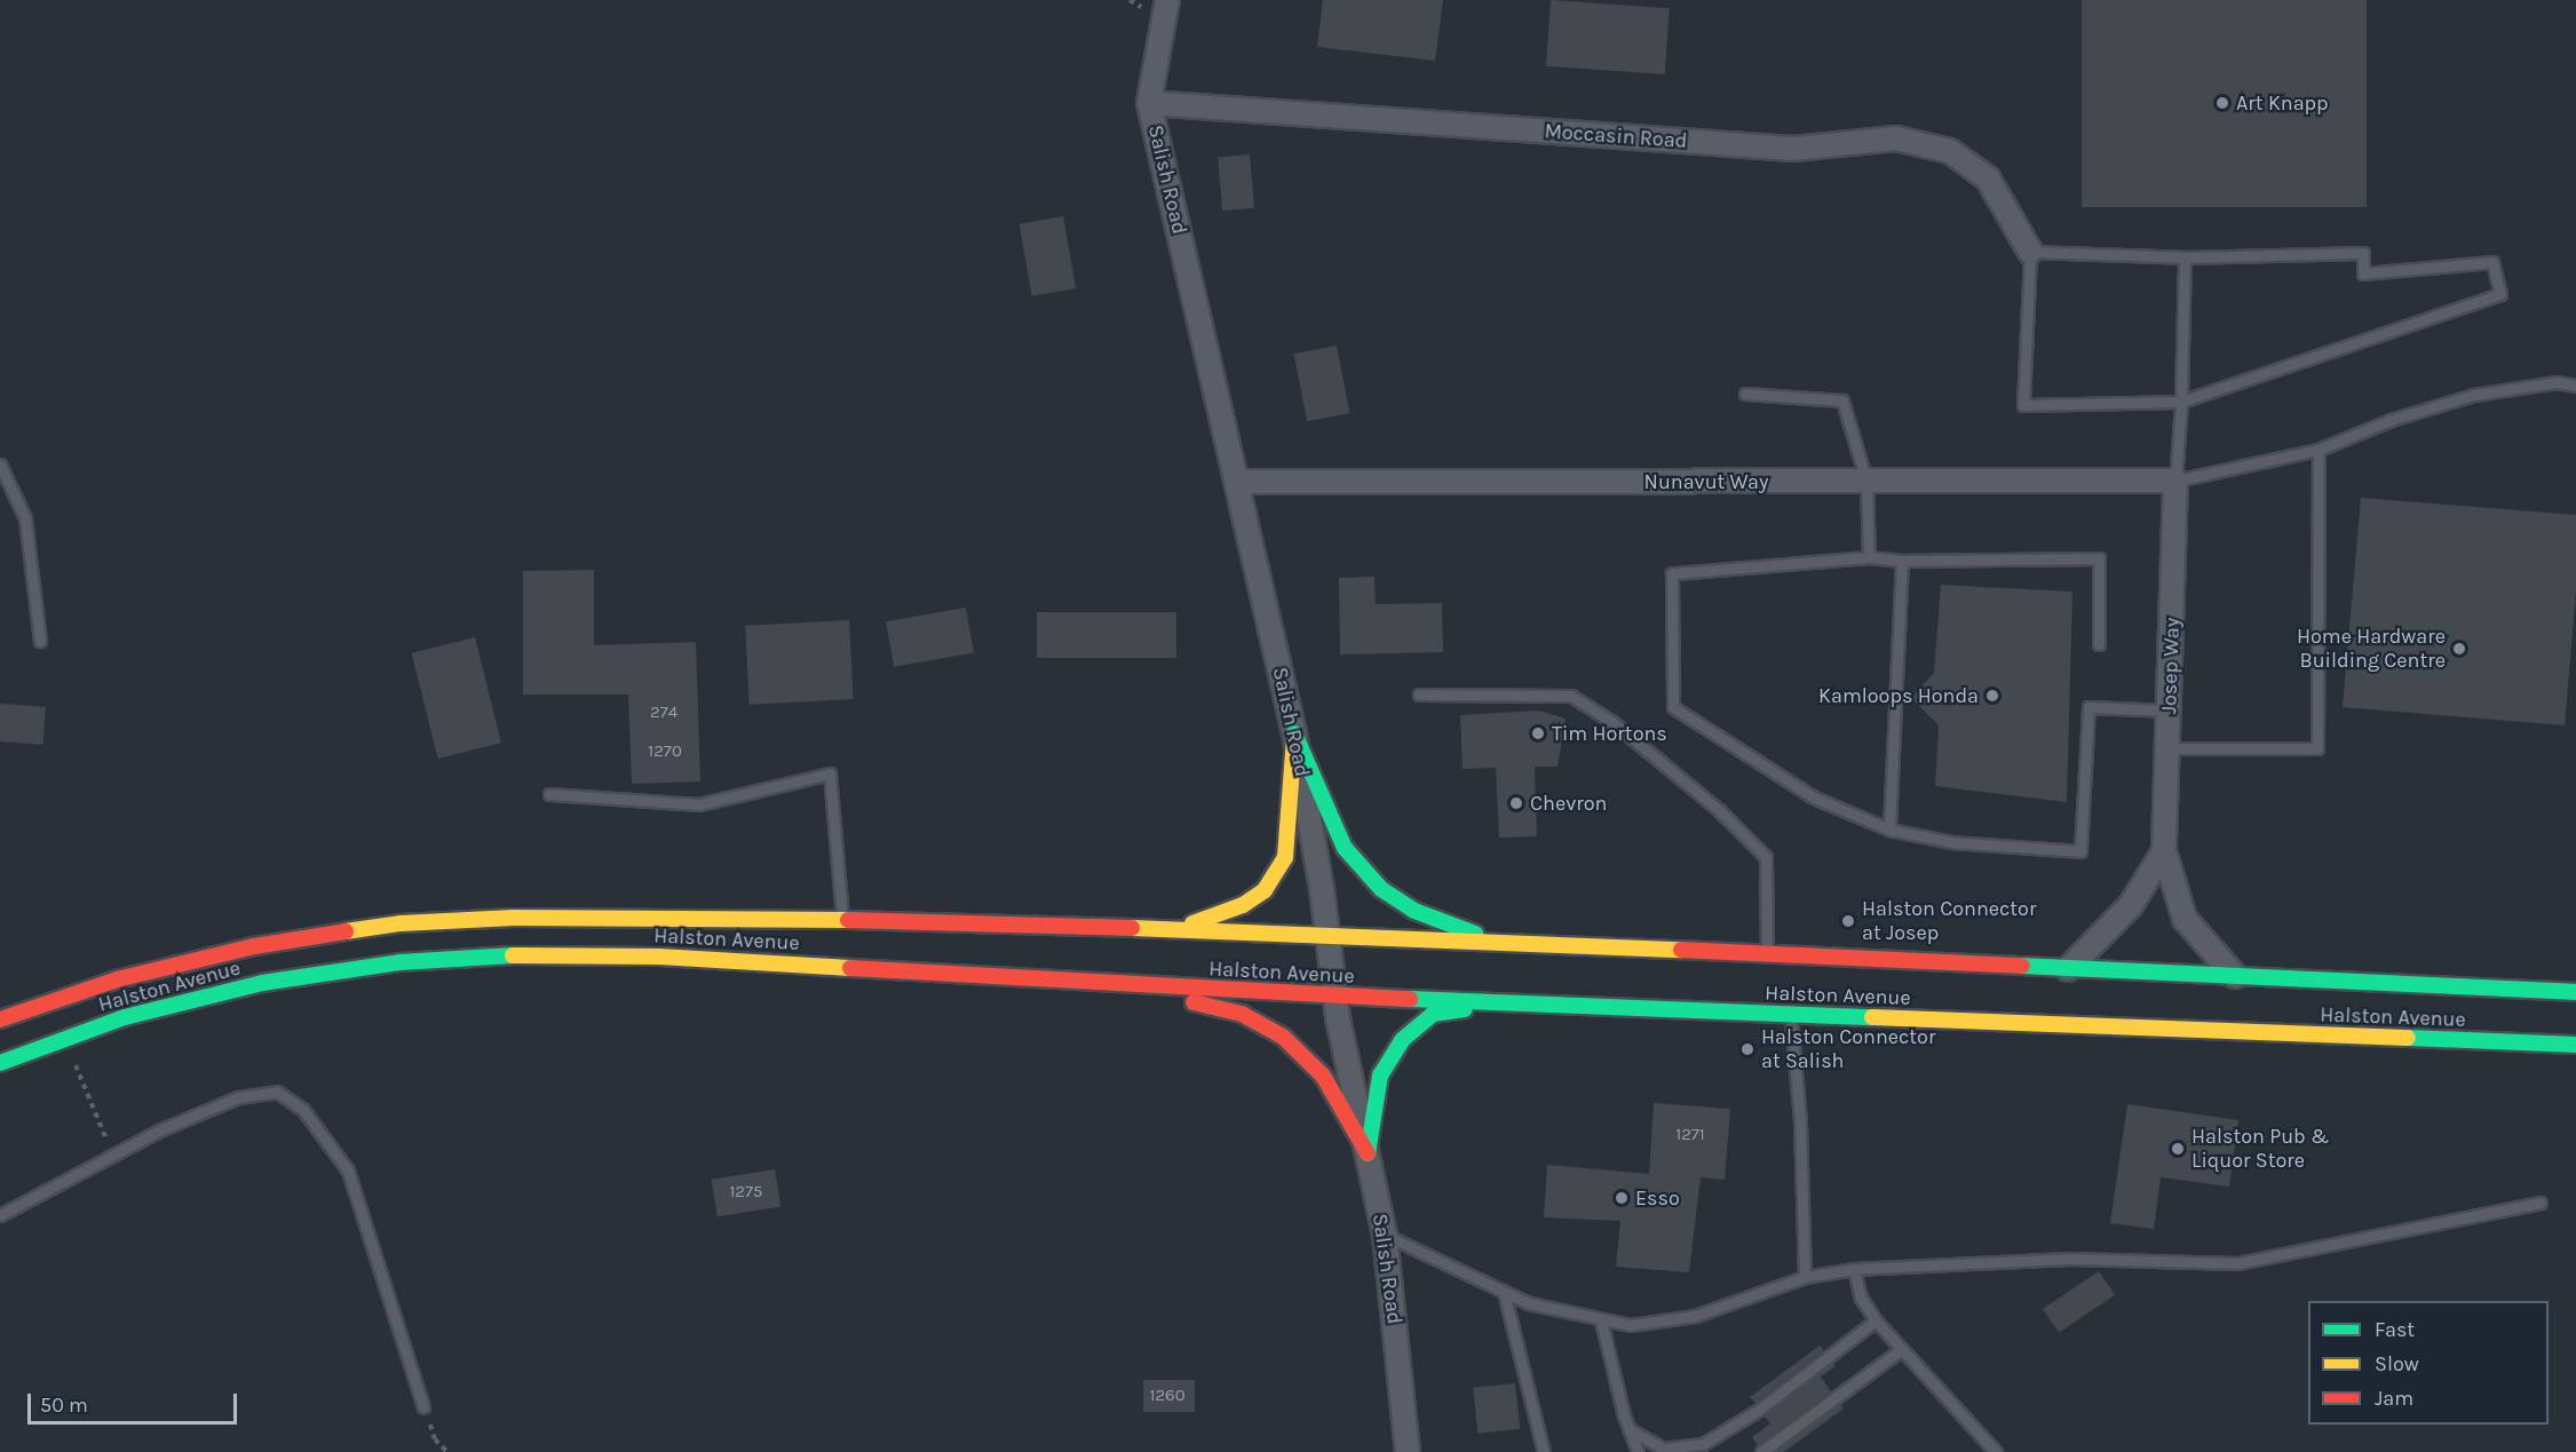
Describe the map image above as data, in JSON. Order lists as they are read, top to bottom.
{
  "streets": {
    "main road": ["Halston Avenue"],
    "street": [
      "Moccasin Road",
      "Salish Road",
      "Nunavut Way",
      "Josep Way"
    ]
  },
  "crossings": [
    ["Moccasin Road", "Salish Road"],
    ["Salish Road", "Nunavut Way"],
    ["Salish Road", "Halston Avenue"],
    ["Nunavut Way", "Josep Way"],
    ["Josep Way", "Halston Avenue"]
  ],
  "places": [
    "Art Knapp",
    "Home Hardware Building Centre",
    "Kamloops Honda",
    "Tim Hortons",
    "Chevron",
    "Halston Connector at Josep",
    "Halston Connector at Salish",
    "Halston Pub & Liquor Store",
    "Esso"
  ],
  "house_numbers": [
    "274",
    "1270",
    "1271",
    "1275",
    "1260"
  ],
  "legend": ["Fast", "Slow", "Jam"],
  "scale_bar": "50 m"
}
